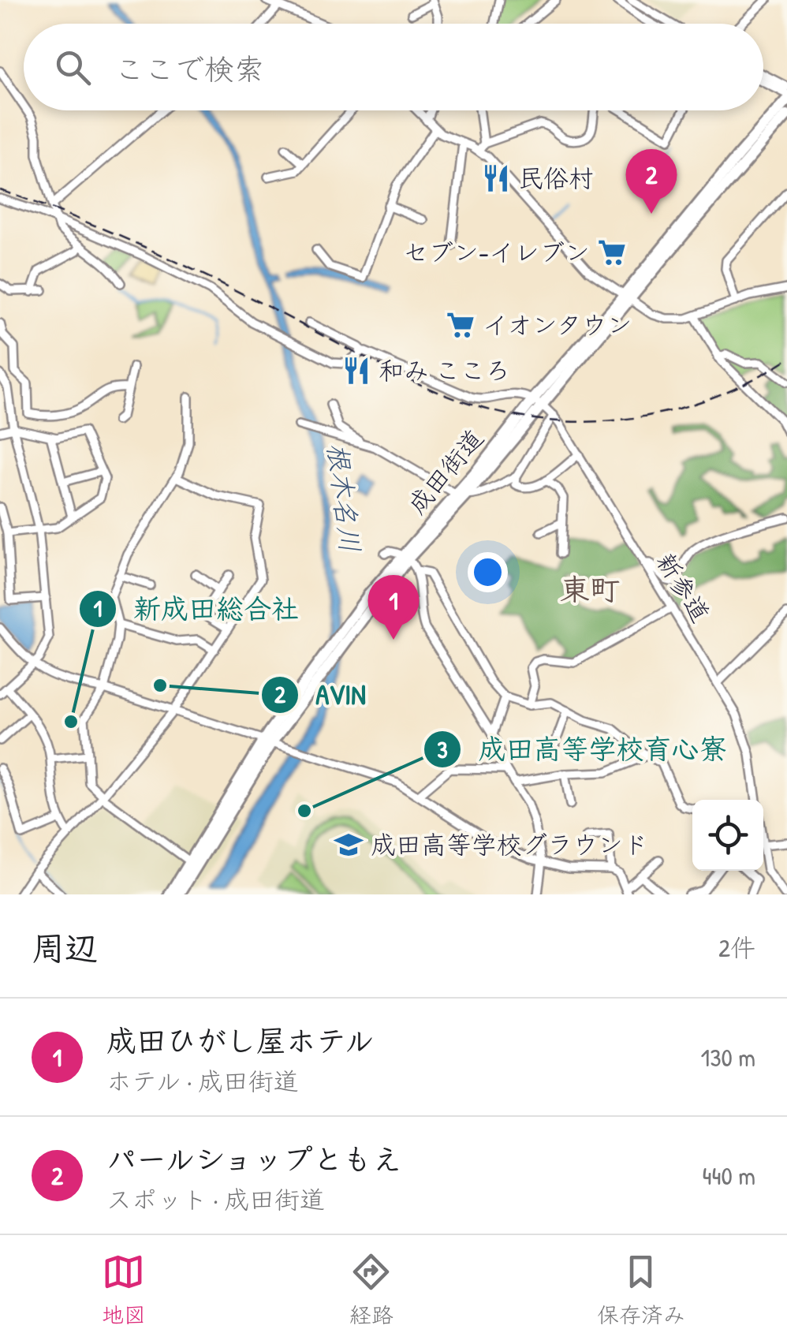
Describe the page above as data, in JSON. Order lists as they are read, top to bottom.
{
  "streets": {
    "highway": ["成田街道"],
    "street": ["新参道"]
  },
  "crossings": [
    ["成田街道", "新参道"]
  ],
  "districts": ["東町"],
  "water": ["根木名川"],
  "places": {
    "restaurant": ["民俗村", "和み こころ"],
    "supermarket": ["セブン-イレブン", "イオンタウン"],
    "other": ["AVIN", "新成田総合社", "成田高等学校育心寮"],
    "school or university": ["成田高等学校グラウンド"]
  },
  "page": {
    "search": "ここで検索",
    "pins": ["2", "1"],
    "heading": ["周辺", "2件"],
    "list": [
      {
        "mark": "1",
        "name": "成田ひがし屋ホテル",
        "note": "ホテル · 成田街道",
        "value": "130 m"
      },
      {
        "mark": "2",
        "name": "パールショップともえ",
        "note": "スポット · 成田街道",
        "value": "440 m"
      }
    ],
    "nav": ["地図", "経路", "保存済み"]
  }
}
